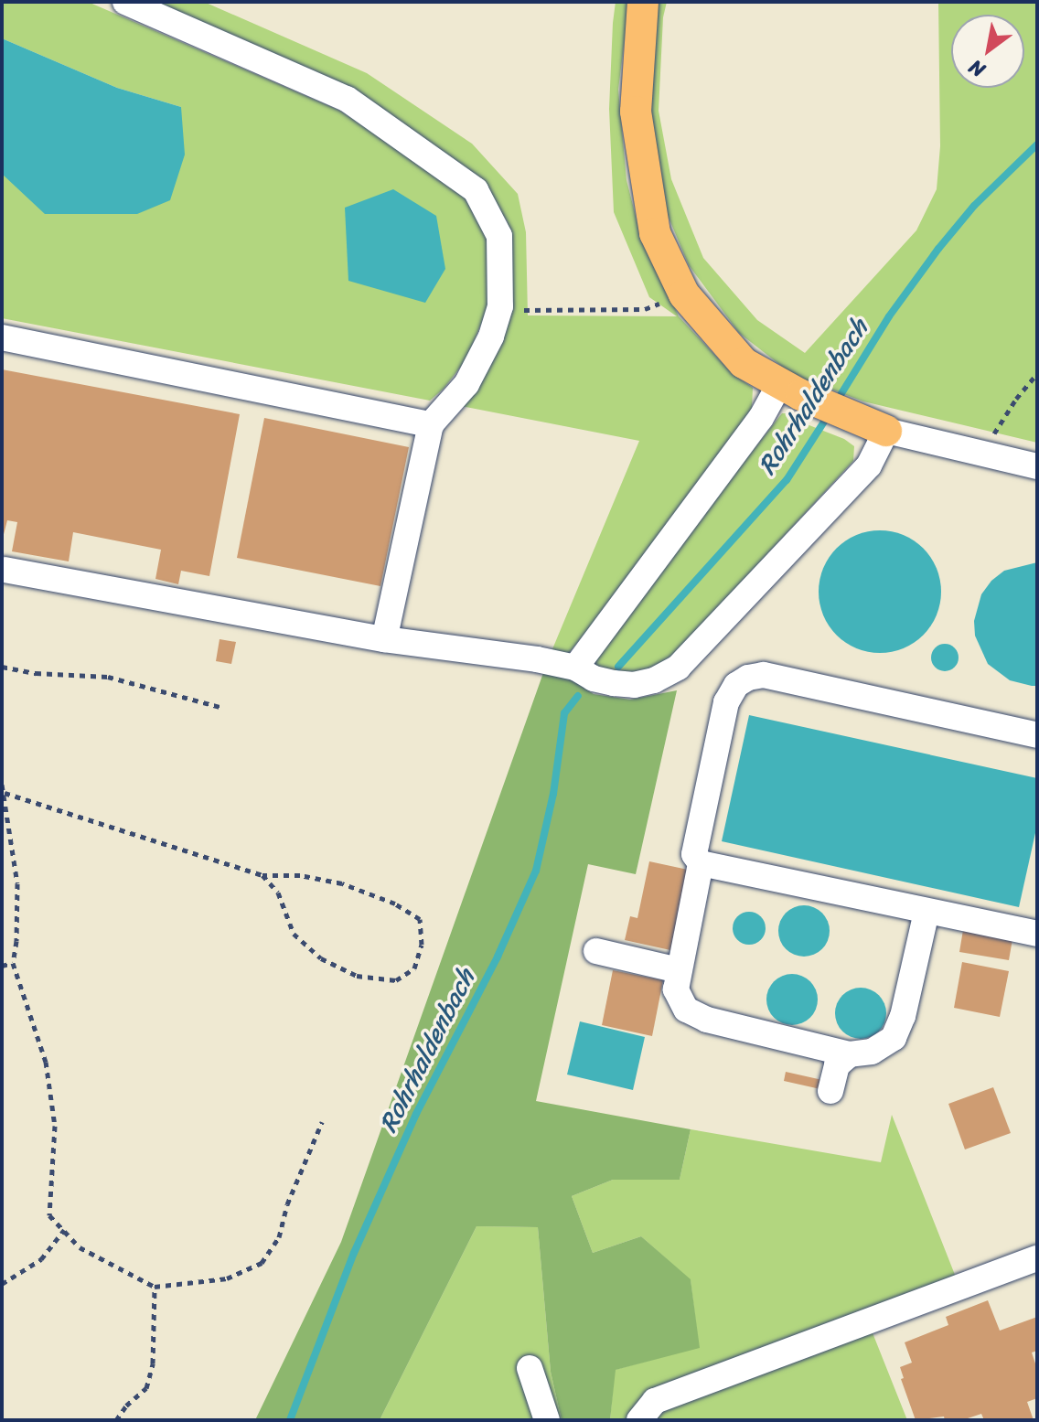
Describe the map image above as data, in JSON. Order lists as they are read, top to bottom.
{
  "water": ["Rohrhaldenbach"],
  "north": "bottom left"
}
